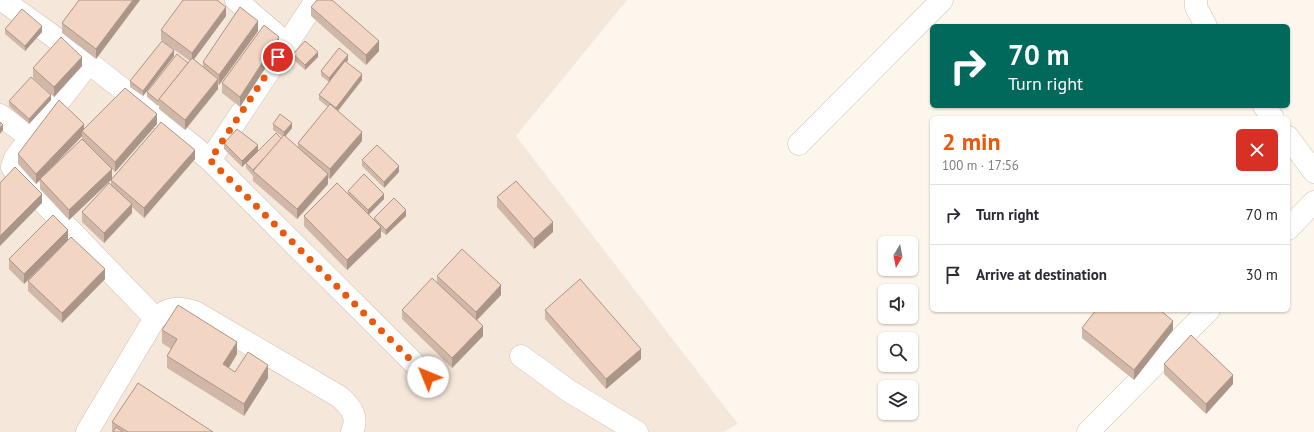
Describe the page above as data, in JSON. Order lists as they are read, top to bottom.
{
  "north": "bottom",
  "page": {
    "turn": ["70 m", "Turn right"],
    "heading": ["2 min", "100 m · 17:56"],
    "list": [
      {
        "name": "Turn right",
        "value": "70 m"
      },
      {
        "name": "Arrive at destination",
        "value": "30 m"
      }
    ]
  }
}
